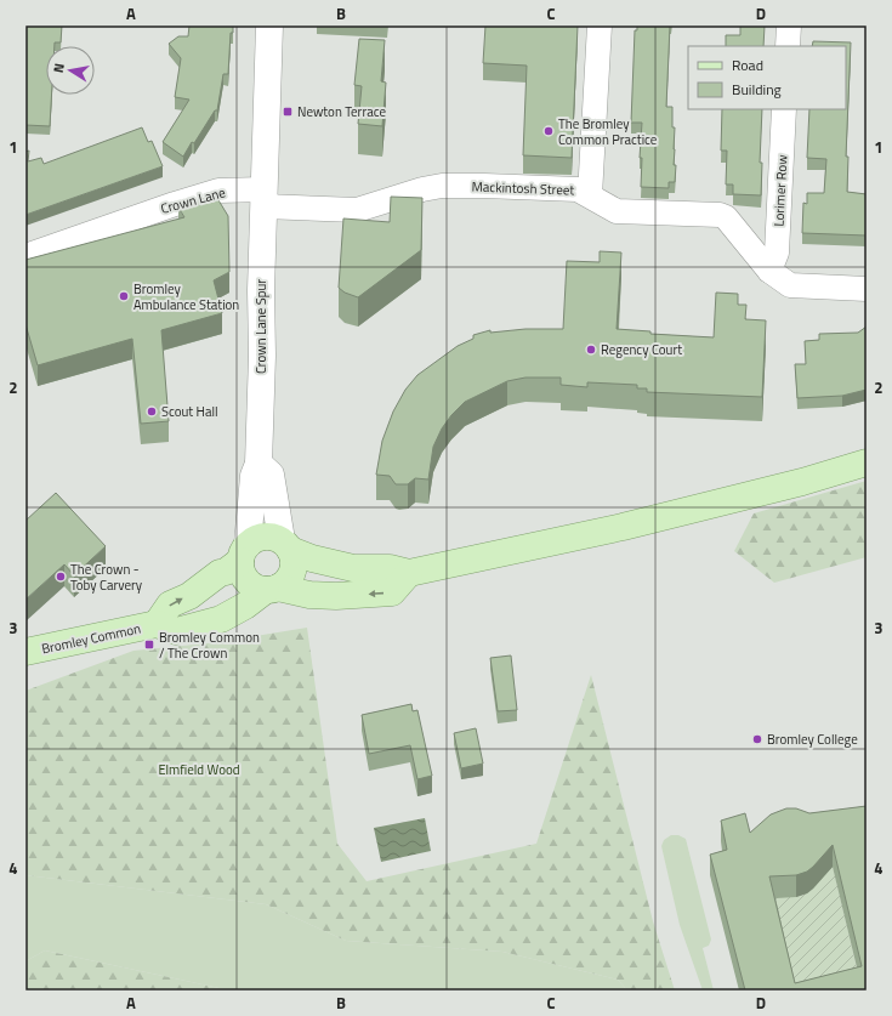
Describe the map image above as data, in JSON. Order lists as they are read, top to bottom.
{
  "streets": {
    "main road": ["Bromley Common"],
    "street": [
      "Mackintosh Street",
      "Lorimer Row",
      "Crown Lane",
      "Crown Lane Spur"
    ]
  },
  "crossings": [
    ["Mackintosh Street", "Lorimer Row"],
    ["Mackintosh Street", "Crown Lane"],
    ["Mackintosh Street", "Crown Lane Spur"],
    ["Crown Lane", "Crown Lane Spur"],
    ["Crown Lane Spur", "Bromley Common"]
  ],
  "parks": ["Elmfield Wood"],
  "places": {
    "transit": ["Newton Terrace", "Bromley Common / The Crown"],
    "other": [
      "The Bromley Common Practice",
      "Bromley Ambulance Station",
      "Regency Court",
      "Scout Hall",
      "The Crown - Toby Carvery",
      "Bromley College"
    ]
  },
  "legend": ["Road", "Building"],
  "north": "left",
  "grid": {
    "columns": [
      "A",
      "B",
      "C",
      "D"
    ],
    "rows": [
      "1",
      "2",
      "3",
      "4"
    ]
  }
}
